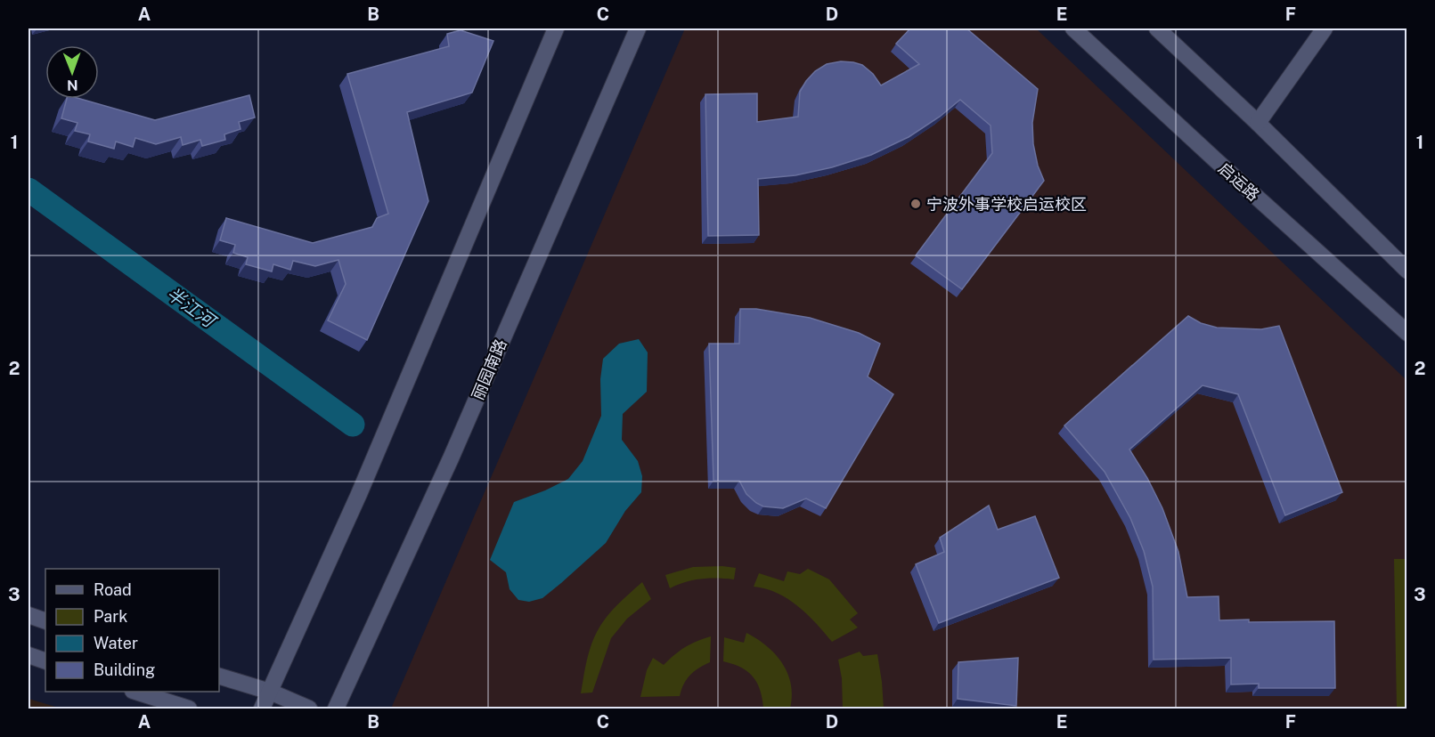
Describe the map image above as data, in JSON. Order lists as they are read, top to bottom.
{
  "streets": {
    "main road": ["启运路", "丽园南路"]
  },
  "water": ["半江河"],
  "places": ["宁波外事学校启运校区"],
  "legend": [
    "Road",
    "Park",
    "Water",
    "Building"
  ],
  "north": "bottom",
  "grid": {
    "columns": [
      "A",
      "B",
      "C",
      "D",
      "E",
      "F"
    ],
    "rows": ["1", "2", "3"]
  }
}
